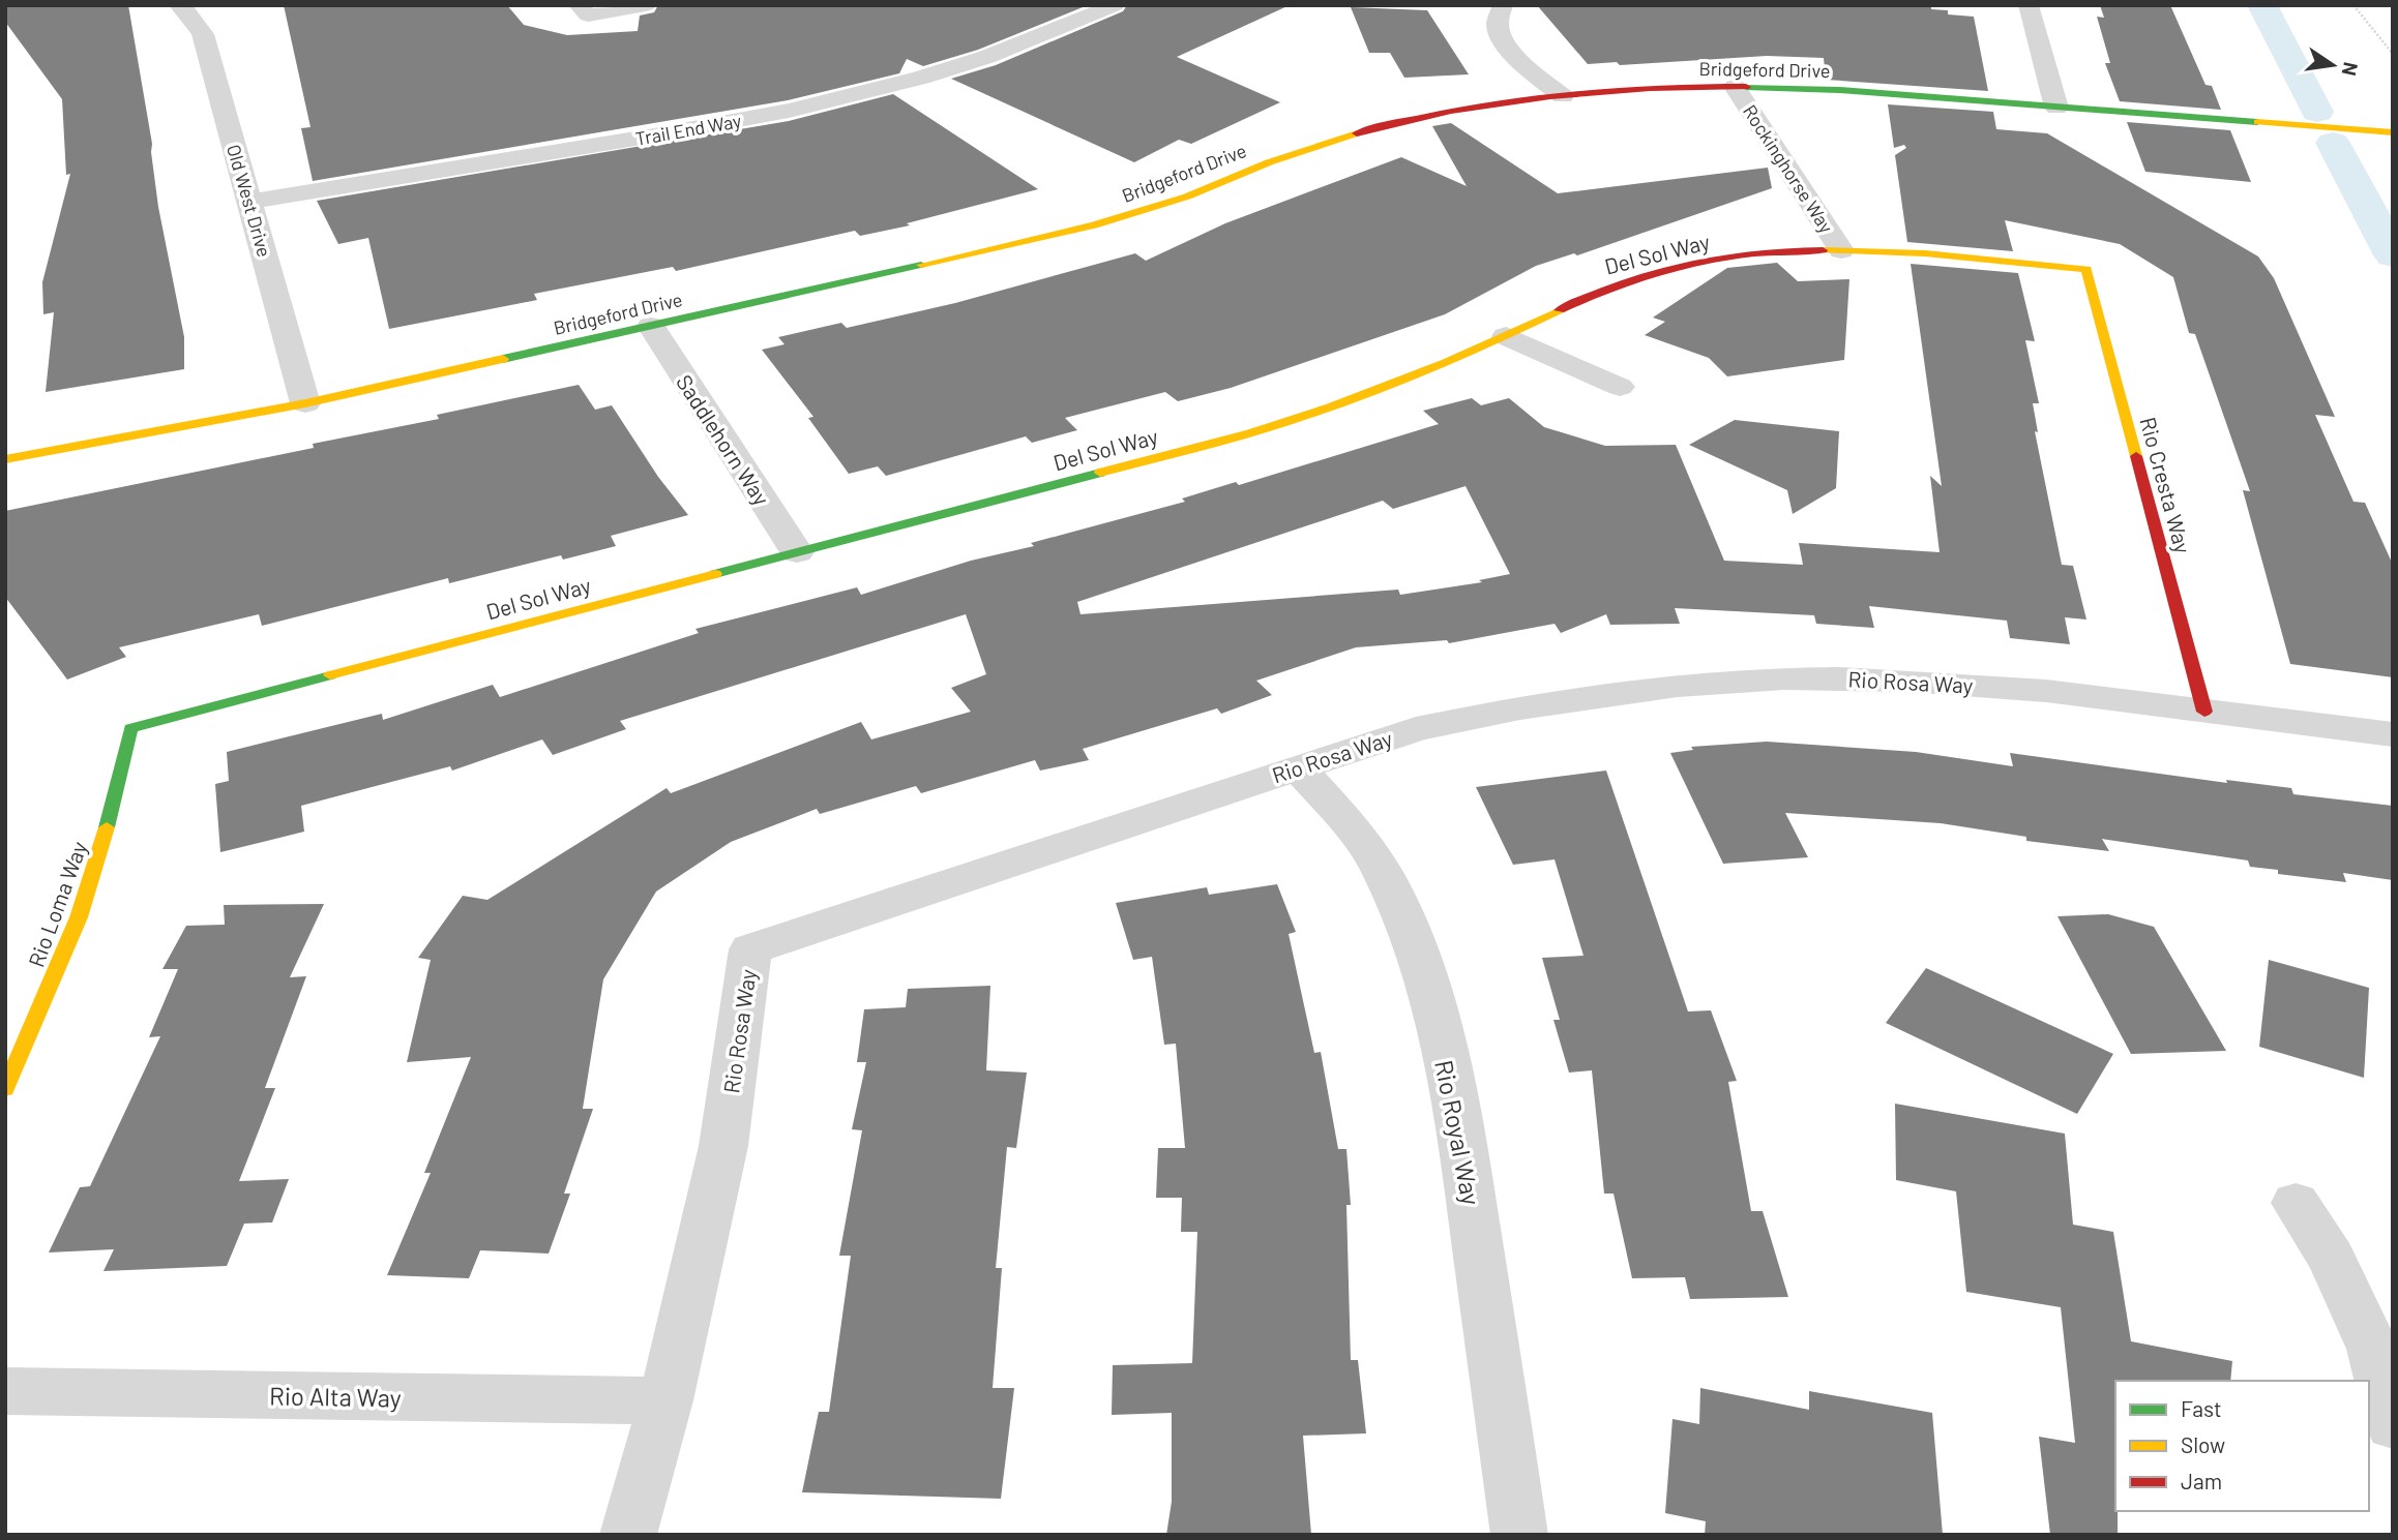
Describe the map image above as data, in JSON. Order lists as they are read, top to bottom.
{
  "streets": {
    "street": [
      "Bridgeford Drive",
      "Trail End Way",
      "Rockinghorse Way",
      "Old West Drive",
      "Del Sol Way",
      "Saddlehorn Way",
      "Rio Cresta Way",
      "Rio Rosa Way",
      "Rio Loma Way",
      "Rio Royal Way",
      "Rio Alta Way"
    ]
  },
  "crossings": [
    ["Bridgeford Drive", "Rockinghorse Way"],
    ["Bridgeford Drive", "Old West Drive"],
    ["Bridgeford Drive", "Saddlehorn Way"],
    ["Trail End Way", "Old West Drive"],
    ["Rockinghorse Way", "Del Sol Way"],
    ["Del Sol Way", "Saddlehorn Way"],
    ["Del Sol Way", "Rio Cresta Way"],
    ["Del Sol Way", "Rio Loma Way"],
    ["Rio Cresta Way", "Rio Rosa Way"],
    ["Rio Rosa Way", "Rio Royal Way"],
    ["Rio Rosa Way", "Rio Alta Way"]
  ],
  "legend": ["Fast", "Slow", "Jam"],
  "north": "right"
}
